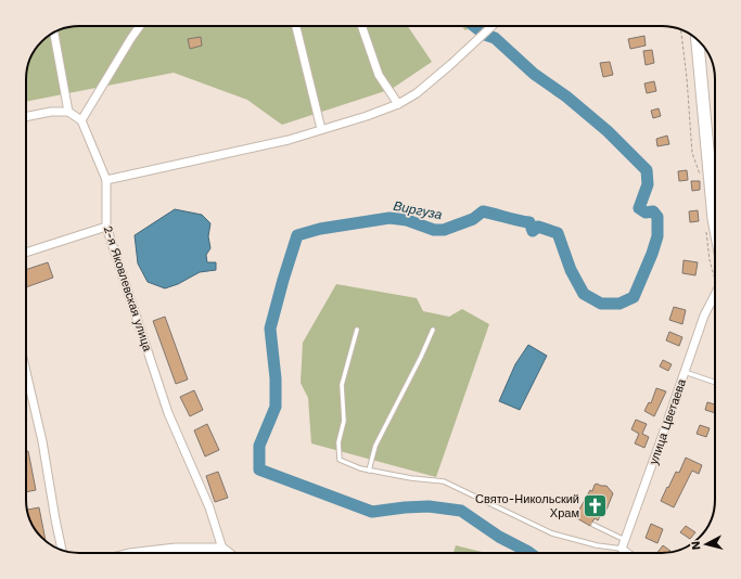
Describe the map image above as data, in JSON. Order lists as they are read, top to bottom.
{
  "streets": {
    "street": ["2-я Яковлевская улица", "улица Цветаева"]
  },
  "water": ["Виргуза"],
  "places": {
    "church": ["Свято-Никольский Храм"]
  },
  "north": "left"
}
